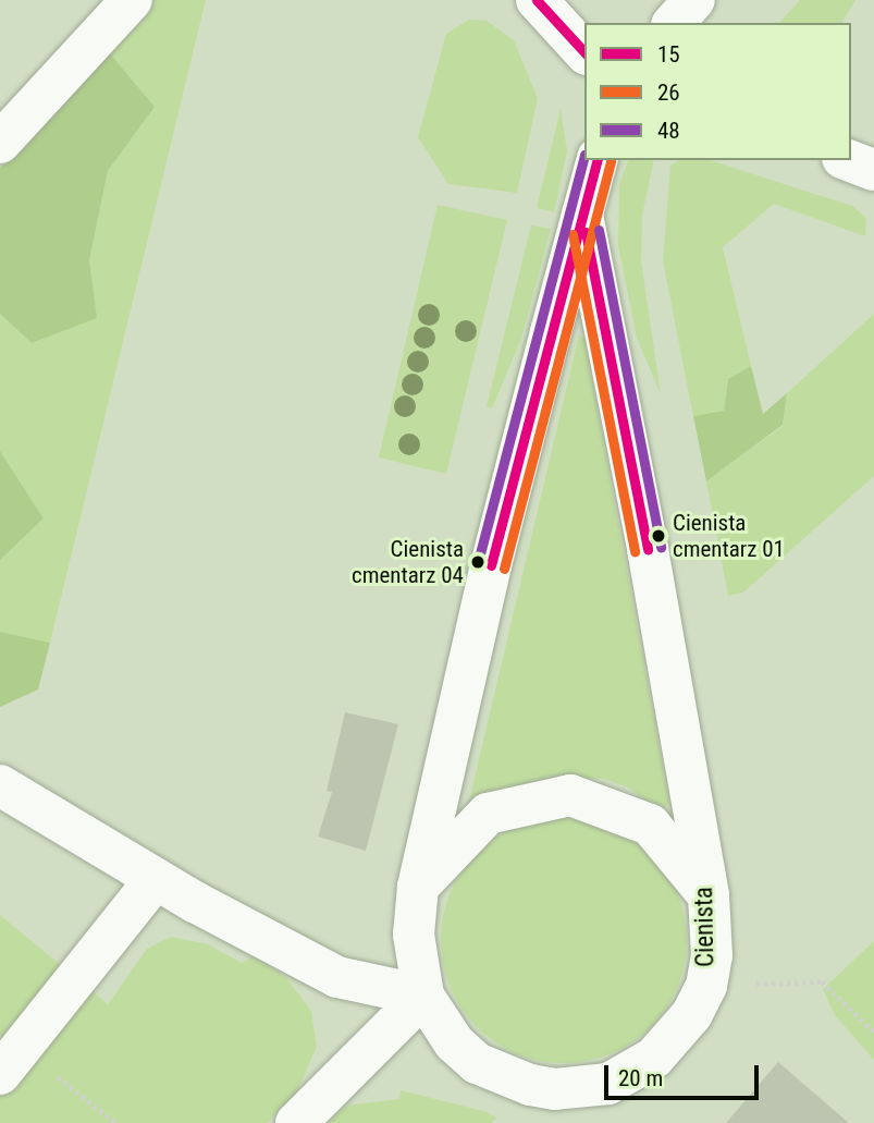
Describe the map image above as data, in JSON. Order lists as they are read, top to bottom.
{
  "streets": {
    "street": ["Cienista"]
  },
  "places": ["Cienista cmentarz 01", "Cienista cmentarz 04"],
  "lines": ["transit line 15", "transit line 48", "transit line 26"],
  "legend": ["15", "26", "48"],
  "scale_bar": "20 m"
}
